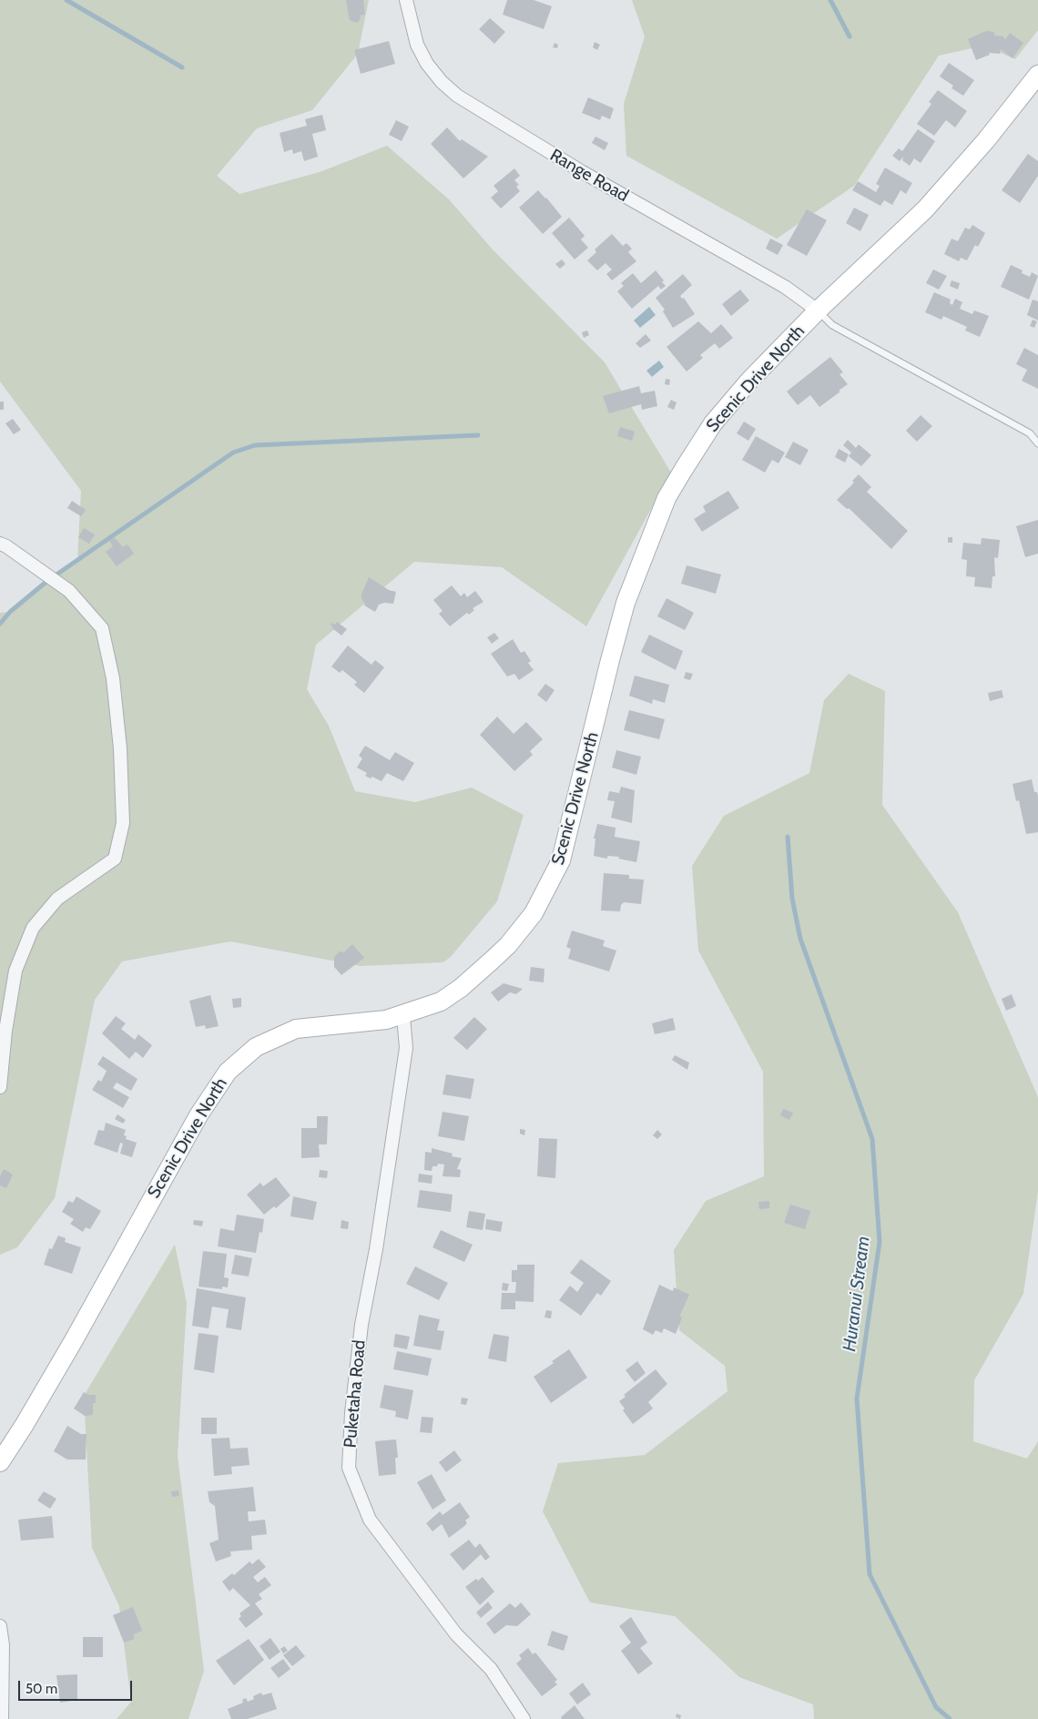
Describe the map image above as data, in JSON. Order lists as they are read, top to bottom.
{
  "streets": {
    "main road": ["Scenic Drive North"],
    "street": ["Range Road", "Puketaha Road"]
  },
  "crossings": [
    ["Range Road", "Scenic Drive North"],
    ["Scenic Drive North", "Puketaha Road"]
  ],
  "water": ["Huranui Stream"],
  "scale_bar": "50 m"
}
